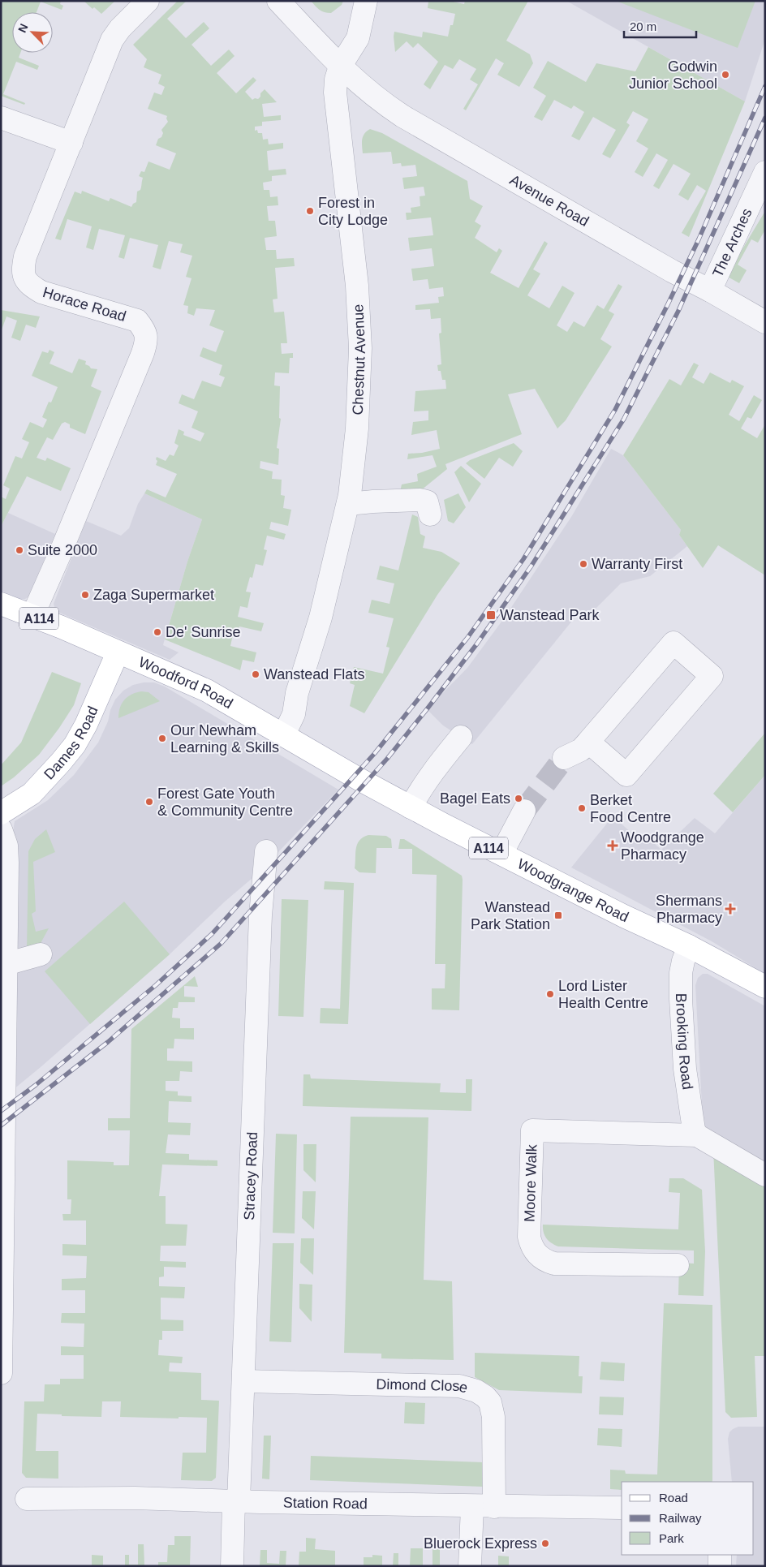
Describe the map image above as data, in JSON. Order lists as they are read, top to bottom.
{
  "streets": {
    "main road": [
      "A114",
      "Woodford Road",
      "Dames Road",
      "Woodgrange Road"
    ],
    "street": [
      "Avenue Road",
      "The Arches",
      "Horace Road",
      "Chestnut Avenue",
      "Brooking Road",
      "Stracey Road",
      "Moore Walk",
      "Dimond Close",
      "Station Road"
    ]
  },
  "crossings": [
    ["Avenue Road", "The Arches"],
    ["Avenue Road", "Chestnut Avenue"],
    ["Horace Road", "Woodford Road"],
    ["Chestnut Avenue", "Woodford Road"],
    ["Woodford Road", "Dames Road"],
    ["Woodford Road", "Woodgrange Road"],
    ["Woodgrange Road", "Brooking Road"],
    ["Brooking Road", "Moore Walk"],
    ["Stracey Road", "Dimond Close"],
    ["Stracey Road", "Station Road"],
    ["Dimond Close", "Station Road"]
  ],
  "places": {
    "other": [
      "Godwin Junior School",
      "Forest in City Lodge",
      "Suite 2000",
      "Warranty First",
      "Zaga Supermarket",
      "De' Sunrise",
      "Wanstead Flats",
      "Our Newham Learning & Skills",
      "Bagel Eats",
      "Forest Gate Youth & Community Centre",
      "Berket Food Centre",
      "Lord Lister Health Centre",
      "Bluerock Express"
    ],
    "transit": ["Wanstead Park", "Wanstead Park Station"],
    "health": ["Woodgrange Pharmacy", "Shermans Pharmacy"]
  },
  "legend": ["Road", "Railway", "Park"],
  "scale_bar": "20 m",
  "north": "top left"
}
